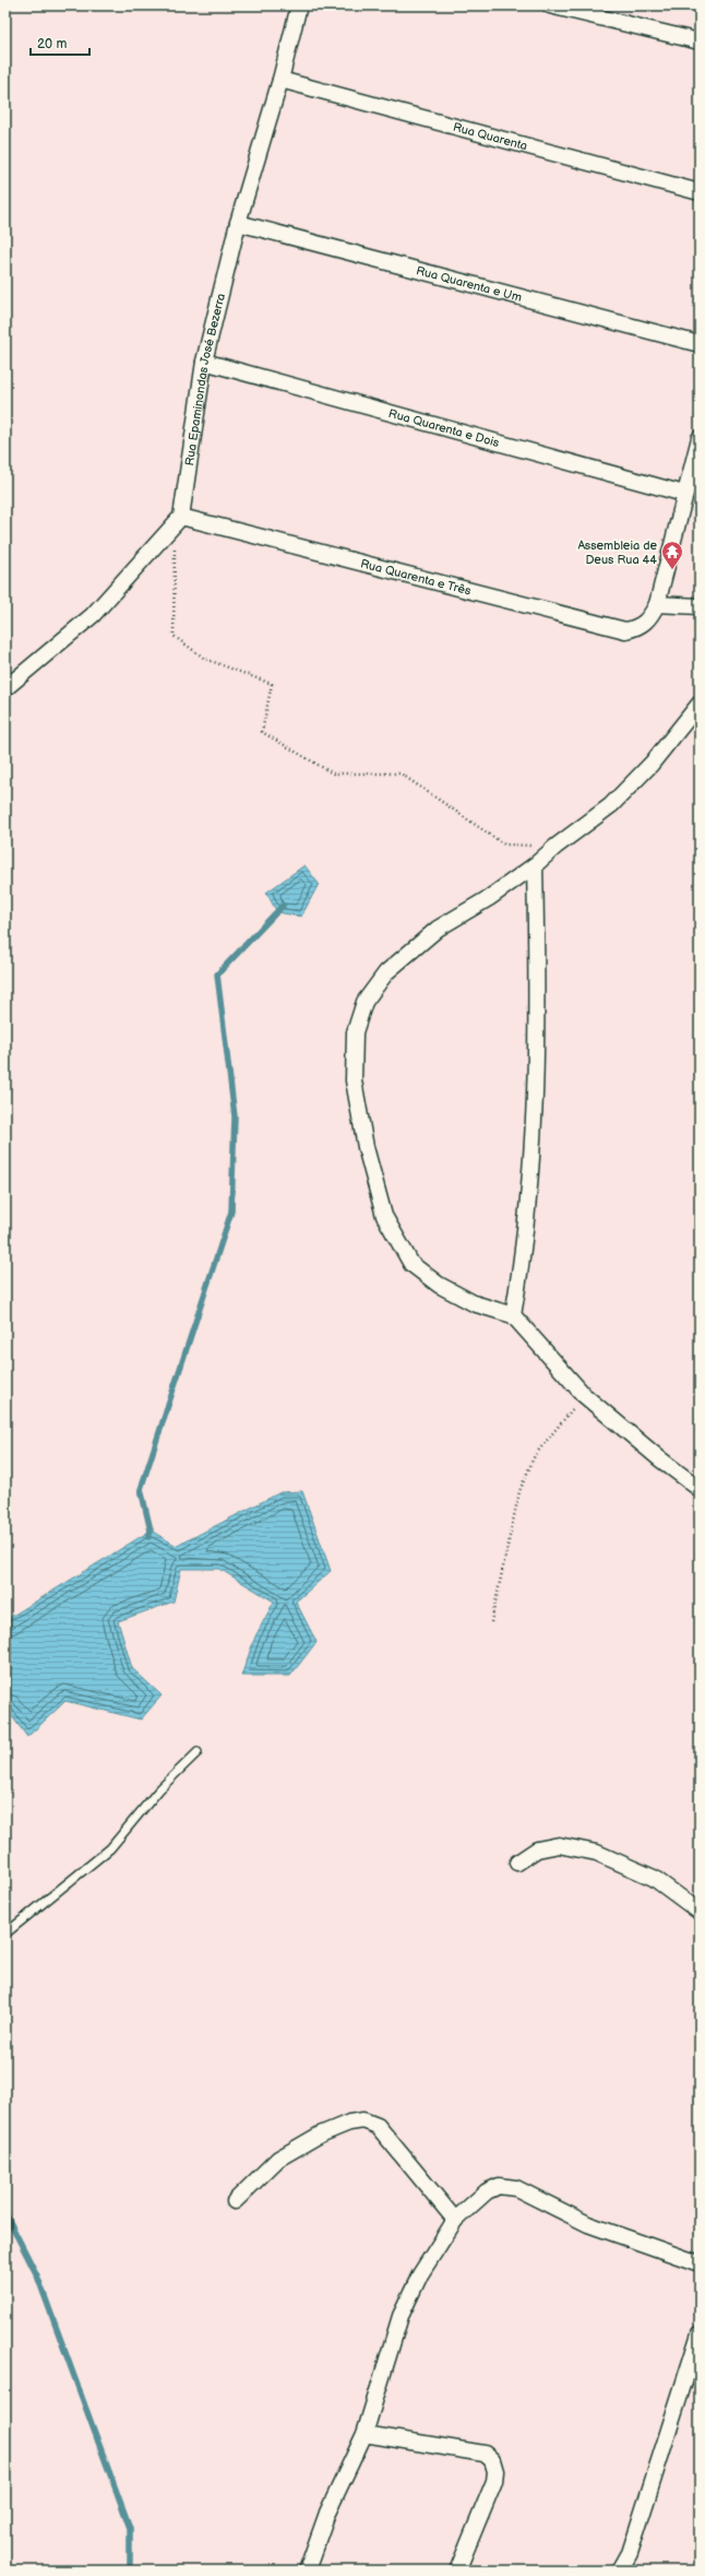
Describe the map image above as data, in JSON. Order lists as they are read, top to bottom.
{
  "streets": {
    "street": [
      "Rua Quarenta",
      "Rua Quarenta e Um",
      "Rua Epaminondas José Bezerra",
      "Rua Quarenta e Dois",
      "Rua Quarenta e Três"
    ]
  },
  "crossings": [
    ["Rua Quarenta", "Rua Epaminondas José Bezerra"],
    ["Rua Quarenta e Um", "Rua Epaminondas José Bezerra"],
    ["Rua Epaminondas José Bezerra", "Rua Quarenta e Dois"],
    ["Rua Epaminondas José Bezerra", "Rua Quarenta e Três"]
  ],
  "places": {
    "temple": ["Assembleia de Deus Rua 44"]
  },
  "scale_bar": "20 m"
}
